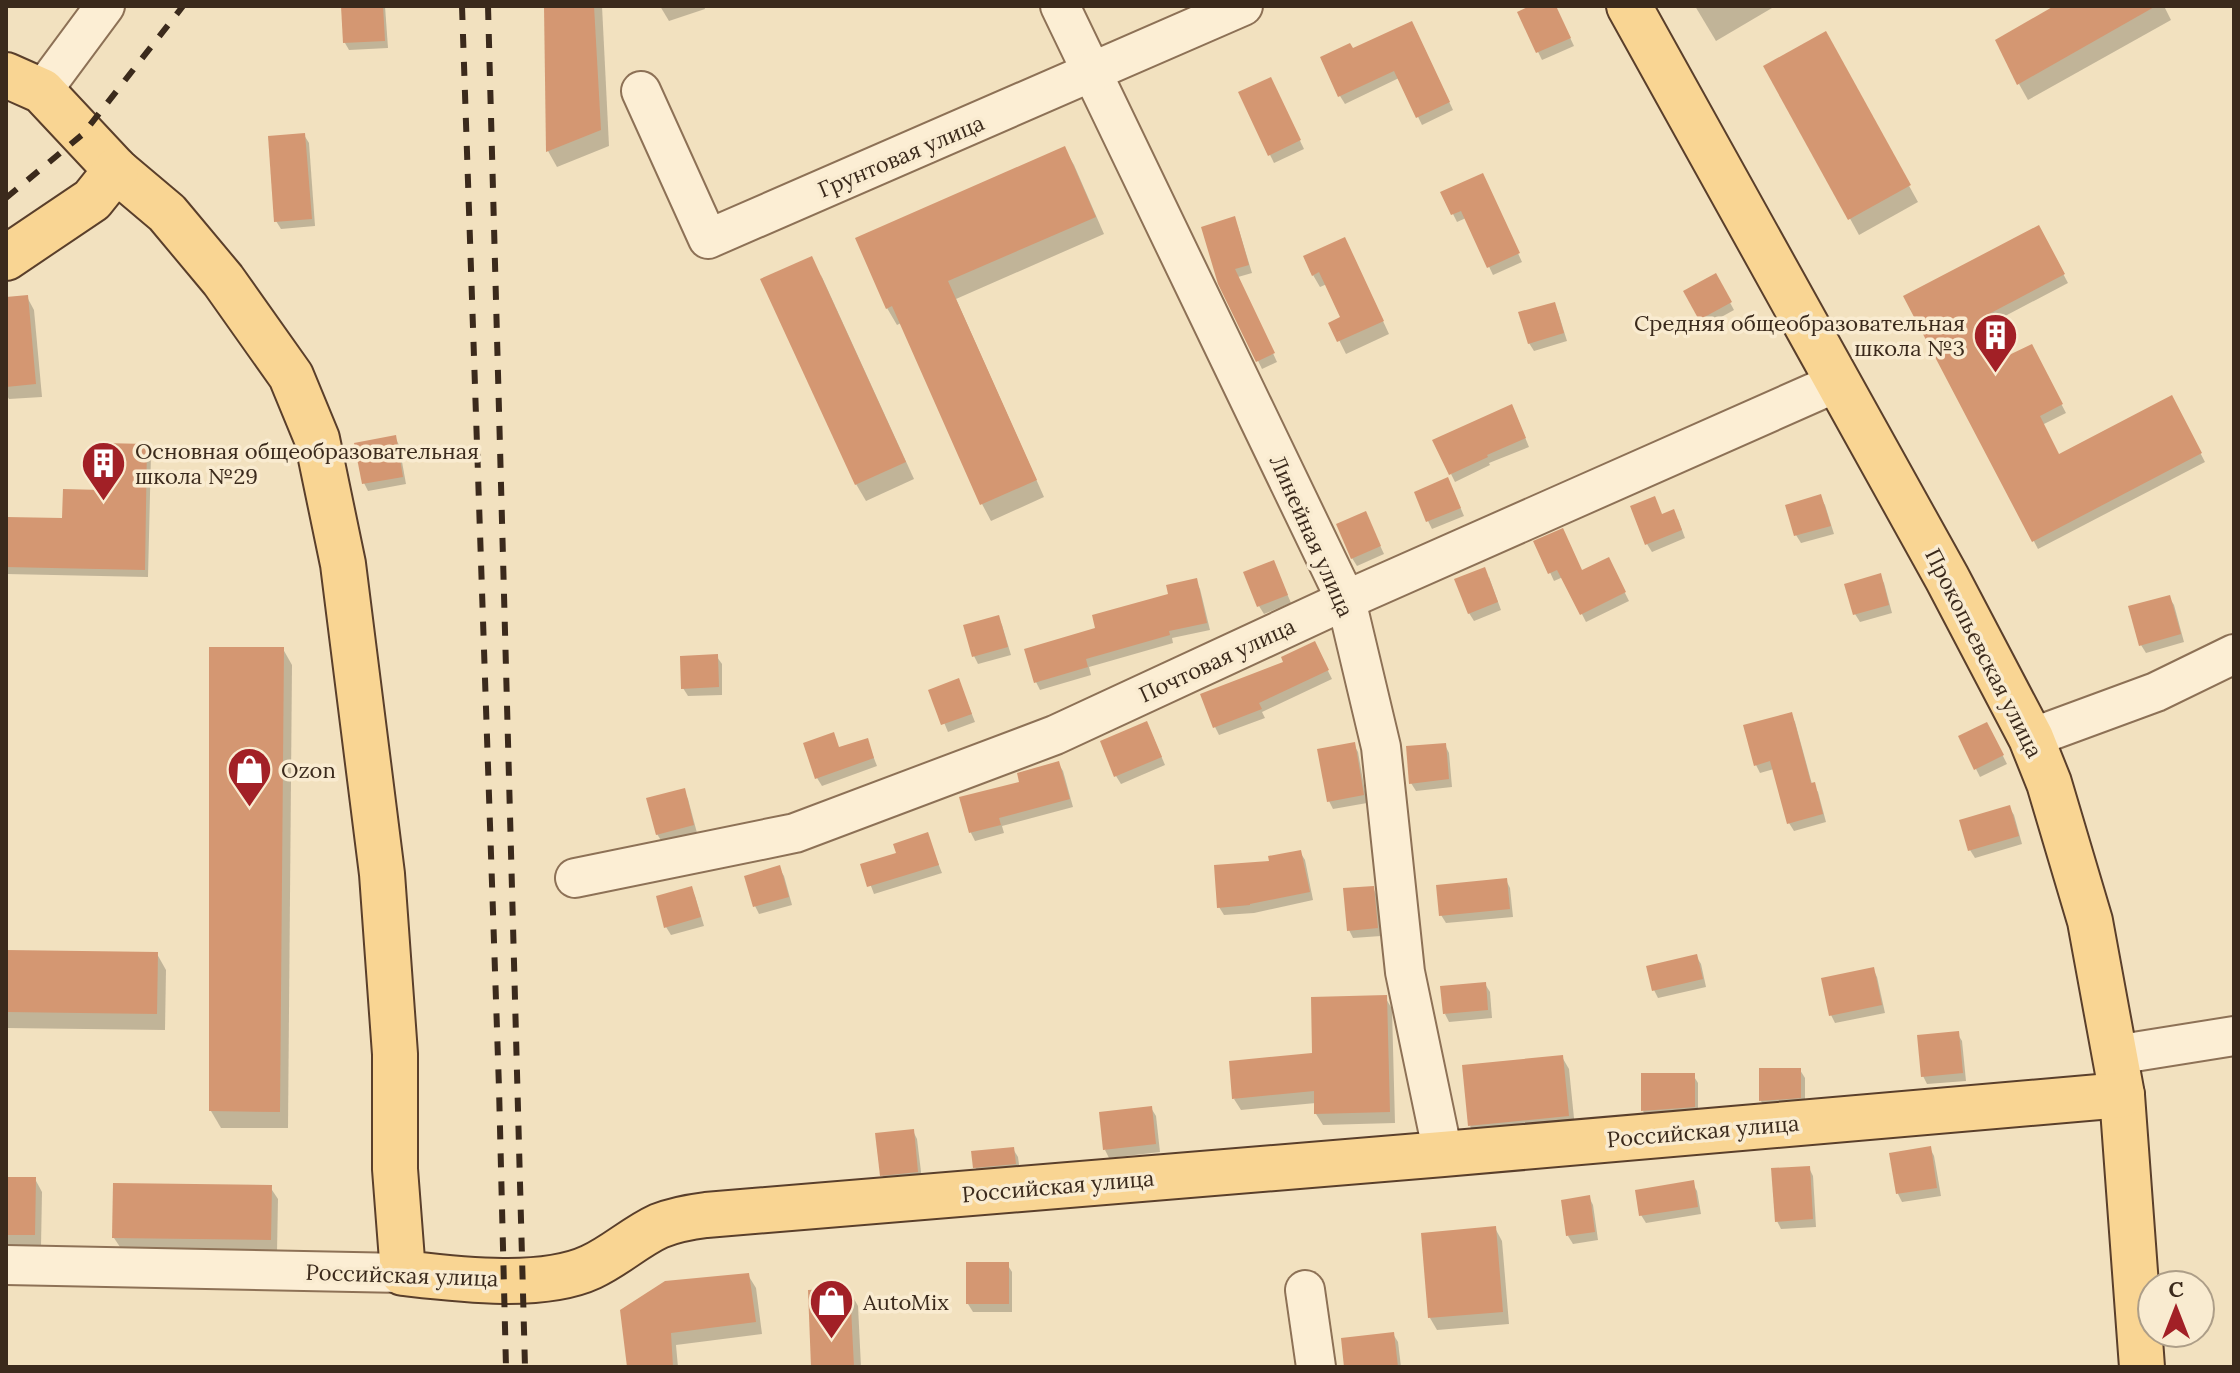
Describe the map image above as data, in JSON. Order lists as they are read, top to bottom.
{
  "streets": {
    "main road": ["Прокопьевская улица", "Российская улица"],
    "street": ["Грунтовая улица", "Линейная улица", "Почтовая улица"]
  },
  "crossings": [
    ["Грунтовая улица", "Линейная улица"],
    ["Линейная улица", "Почтовая улица"],
    ["Линейная улица", "Российская улица"],
    ["Прокопьевская улица", "Почтовая улица"],
    ["Прокопьевская улица", "Российская улица"]
  ],
  "places": {
    "building": ["Средняя общеобразовательная школа №3", "Основная общеобразовательная школа №29"],
    "shop": ["Ozon", "AutoMix"]
  },
  "north": "top"
}
